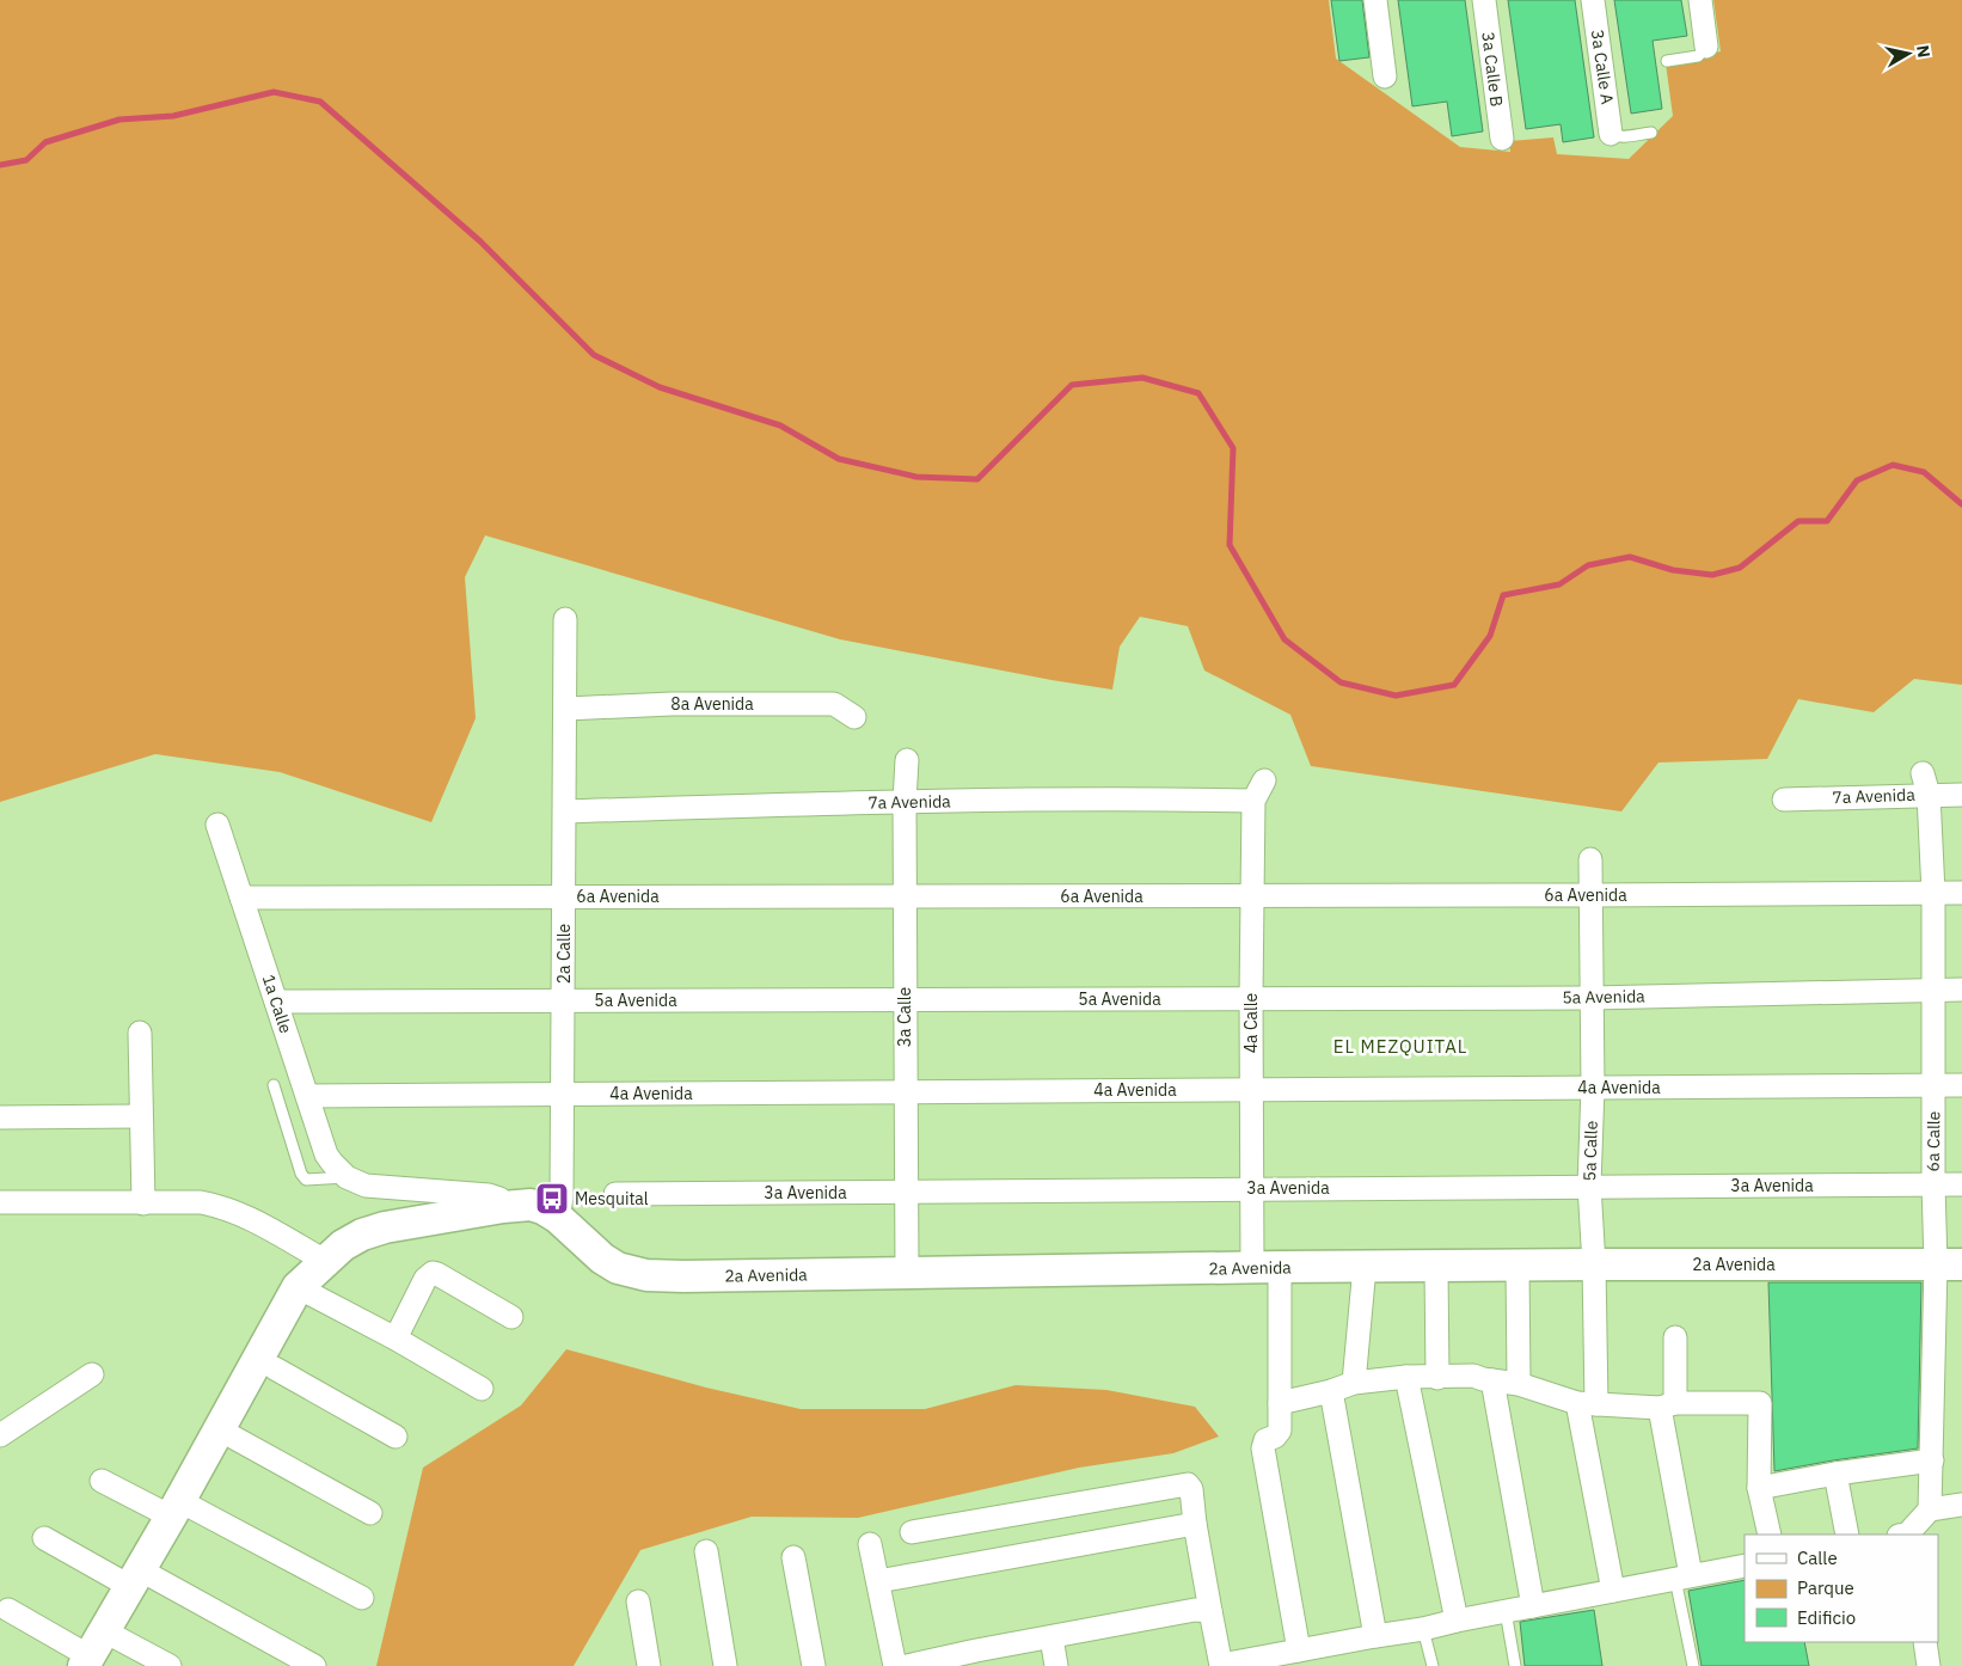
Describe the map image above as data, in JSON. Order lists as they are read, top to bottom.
{
  "streets": {
    "main road": ["2a Avenida"],
    "street": [
      "3a Calle A",
      "3a Calle B",
      "8a Avenida",
      "7a Avenida",
      "6a Avenida",
      "2a Calle",
      "5a Avenida",
      "1a Calle",
      "3a Calle",
      "4a Calle",
      "4a Avenida",
      "6a Calle",
      "5a Calle",
      "3a Avenida"
    ]
  },
  "crossings": [
    ["8a Avenida", "2a Calle"],
    ["7a Avenida", "2a Calle"],
    ["7a Avenida", "3a Calle"],
    ["7a Avenida", "4a Calle"],
    ["7a Avenida", "6a Calle"],
    ["6a Avenida", "2a Calle"],
    ["6a Avenida", "1a Calle"],
    ["6a Avenida", "3a Calle"],
    ["6a Avenida", "4a Calle"],
    ["6a Avenida", "6a Calle"],
    ["6a Avenida", "5a Calle"],
    ["2a Calle", "5a Avenida"],
    ["2a Calle", "4a Avenida"],
    ["2a Calle", "2a Avenida"],
    ["5a Avenida", "1a Calle"],
    ["5a Avenida", "3a Calle"],
    ["5a Avenida", "4a Calle"],
    ["5a Avenida", "6a Calle"],
    ["5a Avenida", "5a Calle"],
    ["1a Calle", "4a Avenida"],
    ["3a Calle", "4a Avenida"],
    ["3a Calle", "3a Avenida"],
    ["3a Calle", "2a Avenida"],
    ["4a Calle", "4a Avenida"],
    ["4a Calle", "3a Avenida"],
    ["4a Calle", "2a Avenida"],
    ["4a Avenida", "6a Calle"],
    ["4a Avenida", "5a Calle"],
    ["6a Calle", "3a Avenida"],
    ["6a Calle", "2a Avenida"],
    ["5a Calle", "3a Avenida"],
    ["5a Calle", "2a Avenida"]
  ],
  "districts": ["EL MEZQUITAL"],
  "places": {
    "bus stop": ["Mesquital"]
  },
  "legend": ["Calle", "Parque", "Edificio"],
  "north": "right"
}
